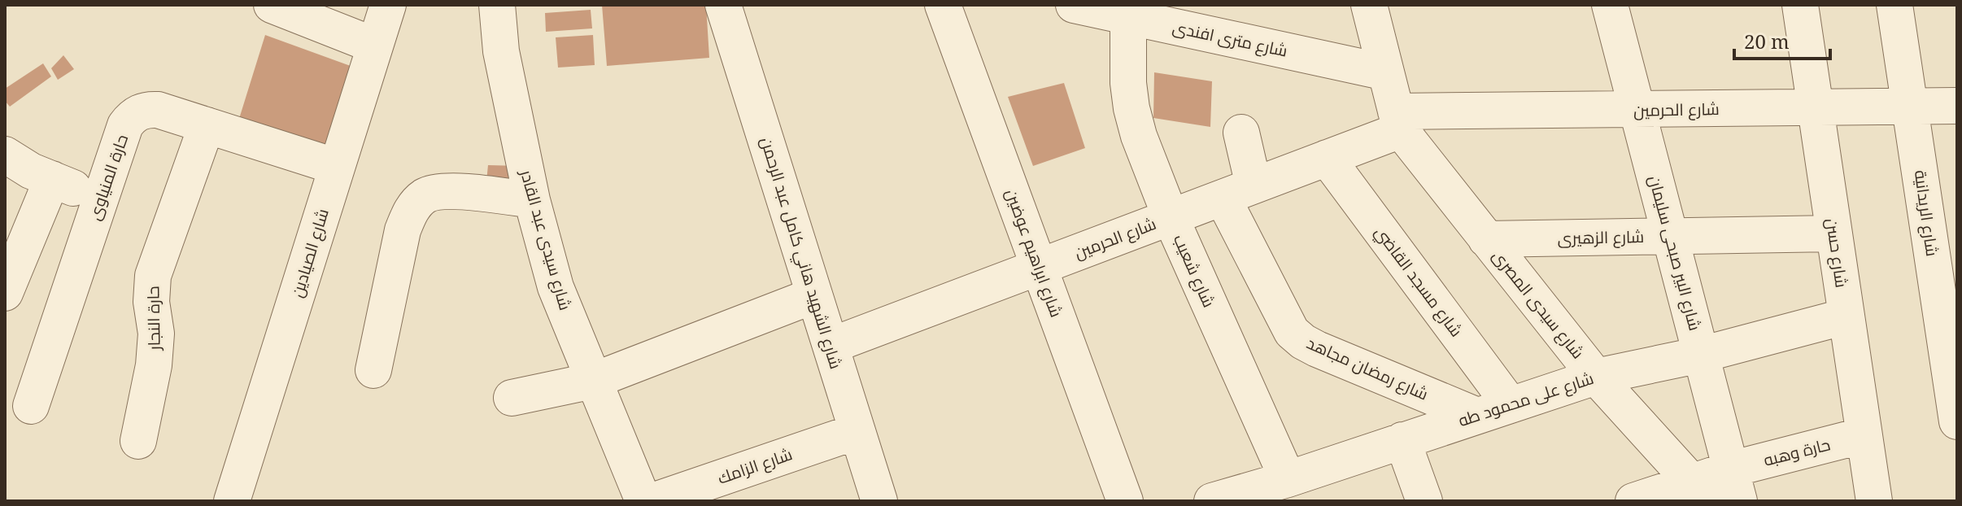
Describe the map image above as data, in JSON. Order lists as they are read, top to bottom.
{
  "streets": {
    "street": [
      "شارع مترى افندى",
      "شارع الحرمين",
      "حارة المنياوى",
      "شارع الريدانية",
      "شارع الزهيرى",
      "شارع سيدى عبد القادر",
      "شارع الصيادين",
      "شارع الشهيد هاني كامل عبد الرحمن",
      "شارع ابراهيم عوضين",
      "شارع البير صبحى سليمان",
      "شارع حسن",
      "شارع شعيب",
      "شارع مسجد القاضي",
      "شارع سيدى المصرى",
      "حارة النجار",
      "شارع رمضان مجاهد",
      "شارع على محمود طه",
      "حارة وهبه",
      "شارع الزامك"
    ]
  },
  "crossings": [
    ["شارع مترى افندى", "شارع شعيب"],
    ["شارع الحرمين", "شارع الريدانية"],
    ["شارع الحرمين", "شارع الشهيد هاني كامل عبد الرحمن"],
    ["شارع الحرمين", "شارع ابراهيم عوضين"],
    ["شارع الحرمين", "شارع البير صبحى سليمان"],
    ["شارع الحرمين", "شارع حسن"],
    ["شارع الحرمين", "شارع شعيب"],
    ["شارع الحرمين", "شارع مسجد القاضي"],
    ["شارع الحرمين", "شارع سيدى المصرى"],
    ["شارع الحرمين", "شارع رمضان مجاهد"],
    ["حارة المنياوى", "شارع الصيادين"],
    ["حارة المنياوى", "حارة النجار"],
    ["شارع الزهيرى", "شارع البير صبحى سليمان"],
    ["شارع الزهيرى", "شارع حسن"],
    ["شارع الزهيرى", "شارع سيدى المصرى"],
    ["شارع الشهيد هاني كامل عبد الرحمن", "شارع الزامك"],
    ["شارع البير صبحى سليمان", "شارع على محمود طه"],
    ["شارع البير صبحى سليمان", "حارة وهبه"],
    ["شارع حسن", "شارع على محمود طه"],
    ["شارع حسن", "حارة وهبه"],
    ["شارع شعيب", "شارع على محمود طه"],
    ["شارع مسجد القاضي", "شارع على محمود طه"],
    ["شارع سيدى المصرى", "شارع على محمود طه"],
    ["شارع سيدى المصرى", "حارة وهبه"],
    ["شارع رمضان مجاهد", "شارع على محمود طه"]
  ],
  "scale_bar": "20 m"
}
